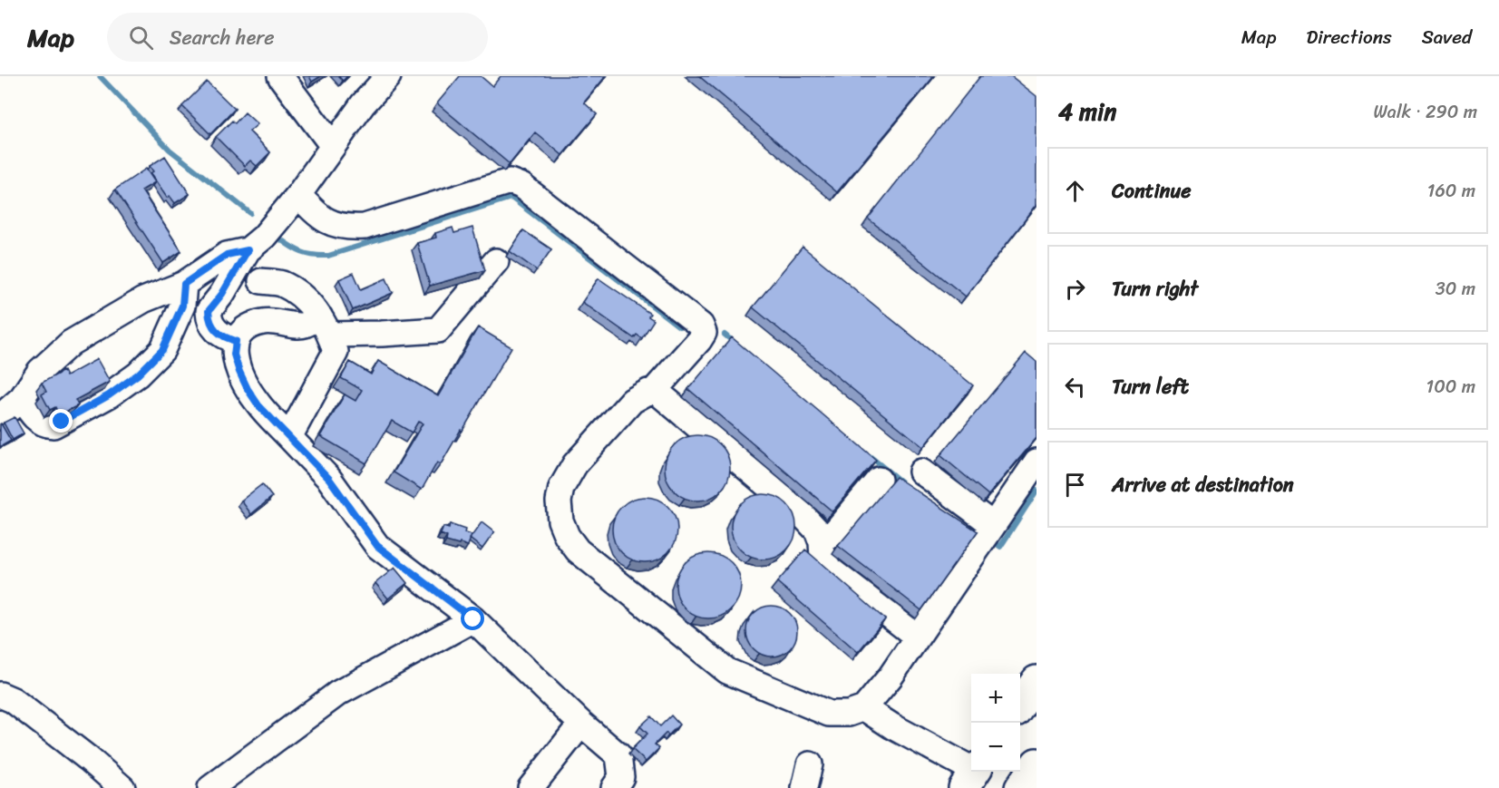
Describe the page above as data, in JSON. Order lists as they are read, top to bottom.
{
  "page": {
    "header": "Map",
    "search": "Search here",
    "nav": ["Map", "Directions", "Saved"],
    "heading": ["4 min", "Walk · 290 m"],
    "list": [
      ["Continue", "160 m"],
      ["Turn right", "30 m"],
      ["Turn left", "100 m"],
      "Arrive at destination"
    ],
    "map_buttons": ["+", "−"]
  }
}
